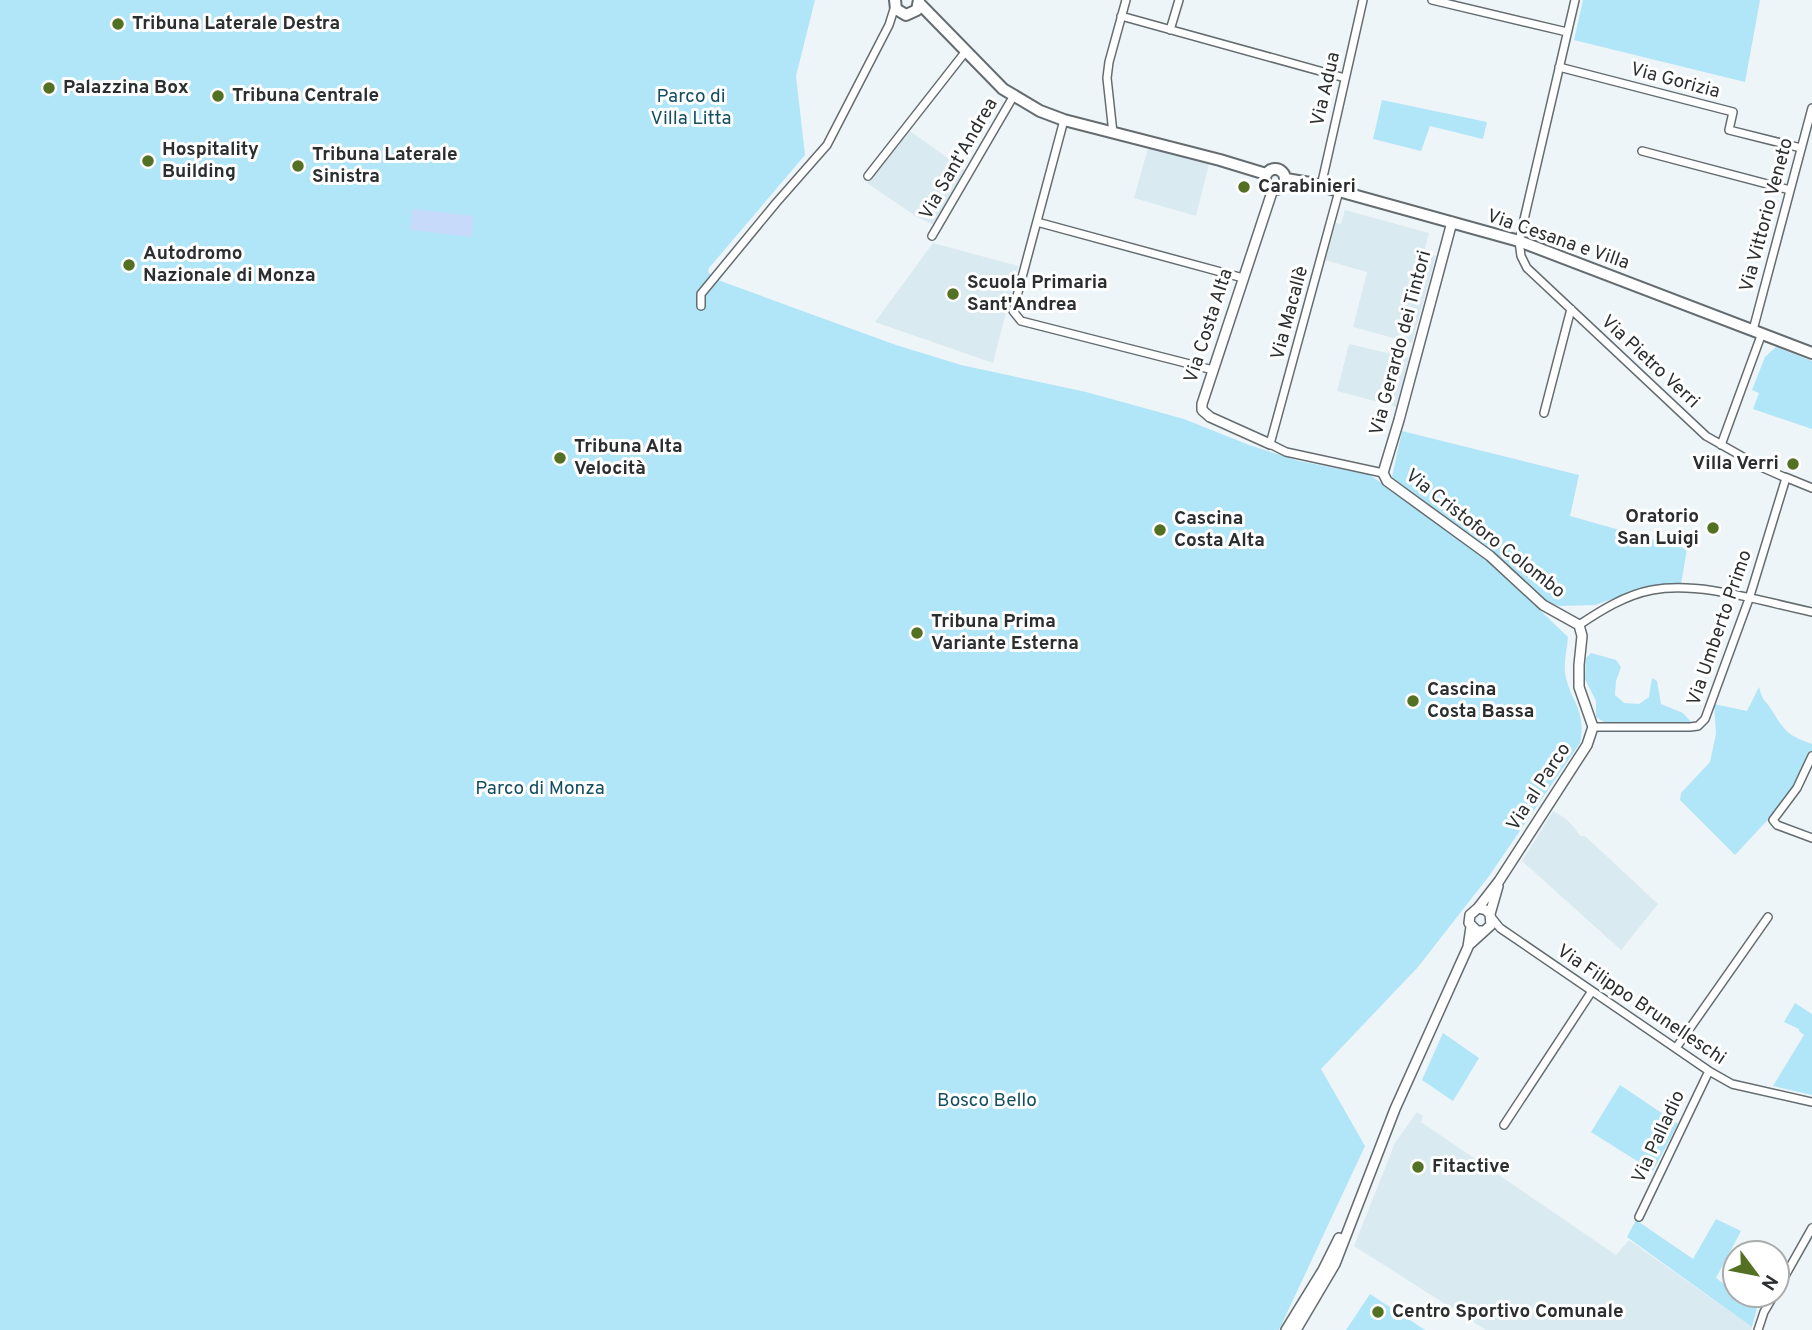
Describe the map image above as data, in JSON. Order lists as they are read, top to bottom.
{
  "streets": {
    "main road": ["Via Cesana e Villa"],
    "street": [
      "Via Gorizia",
      "Via Adua",
      "Via Sant'Andrea",
      "Via Vittorio Veneto",
      "Via Macallè",
      "Via Costa Alta",
      "Via Gerardo dei Tintori",
      "Via Pietro Verri",
      "Via Cristoforo Colombo",
      "Via Umberto Primo",
      "Via al Parco",
      "Via Filippo Brunelleschi",
      "Via Palladio"
    ]
  },
  "crossings": [
    ["Via Gorizia", "Via Vittorio Veneto"],
    ["Via Adua", "Via Cesana e Villa"],
    ["Via Vittorio Veneto", "Via Cesana e Villa"],
    ["Via Vittorio Veneto", "Via Pietro Verri"],
    ["Via Cesana e Villa", "Via Macallè"],
    ["Via Cesana e Villa", "Via Costa Alta"],
    ["Via Cesana e Villa", "Via Gerardo dei Tintori"],
    ["Via Cesana e Villa", "Via Pietro Verri"],
    ["Via Macallè", "Via Costa Alta"],
    ["Via Costa Alta", "Via Gerardo dei Tintori"],
    ["Via Costa Alta", "Via Cristoforo Colombo"],
    ["Via Gerardo dei Tintori", "Via Cristoforo Colombo"],
    ["Via Pietro Verri", "Via Umberto Primo"],
    ["Via Umberto Primo", "Via al Parco"],
    ["Via al Parco", "Via Filippo Brunelleschi"],
    ["Via Filippo Brunelleschi", "Via Palladio"]
  ],
  "parks": ["Parco di Villa Litta", "Parco di Monza", "Bosco Bello"],
  "places": [
    "Tribuna Laterale Destra",
    "Palazzina Box",
    "Tribuna Centrale",
    "Hospitality Building",
    "Tribuna Laterale Sinistra",
    "Carabinieri",
    "Autodromo Nazionale di Monza",
    "Scuola Primaria Sant'Andrea",
    "Tribuna Alta Velocità",
    "Villa Verri",
    "Oratorio San Luigi",
    "Cascina Costa Alta",
    "Tribuna Prima Variante Esterna",
    "Cascina Costa Bassa",
    "Fitactive",
    "Centro Sportivo Comunale"
  ],
  "north": "bottom right"
}
